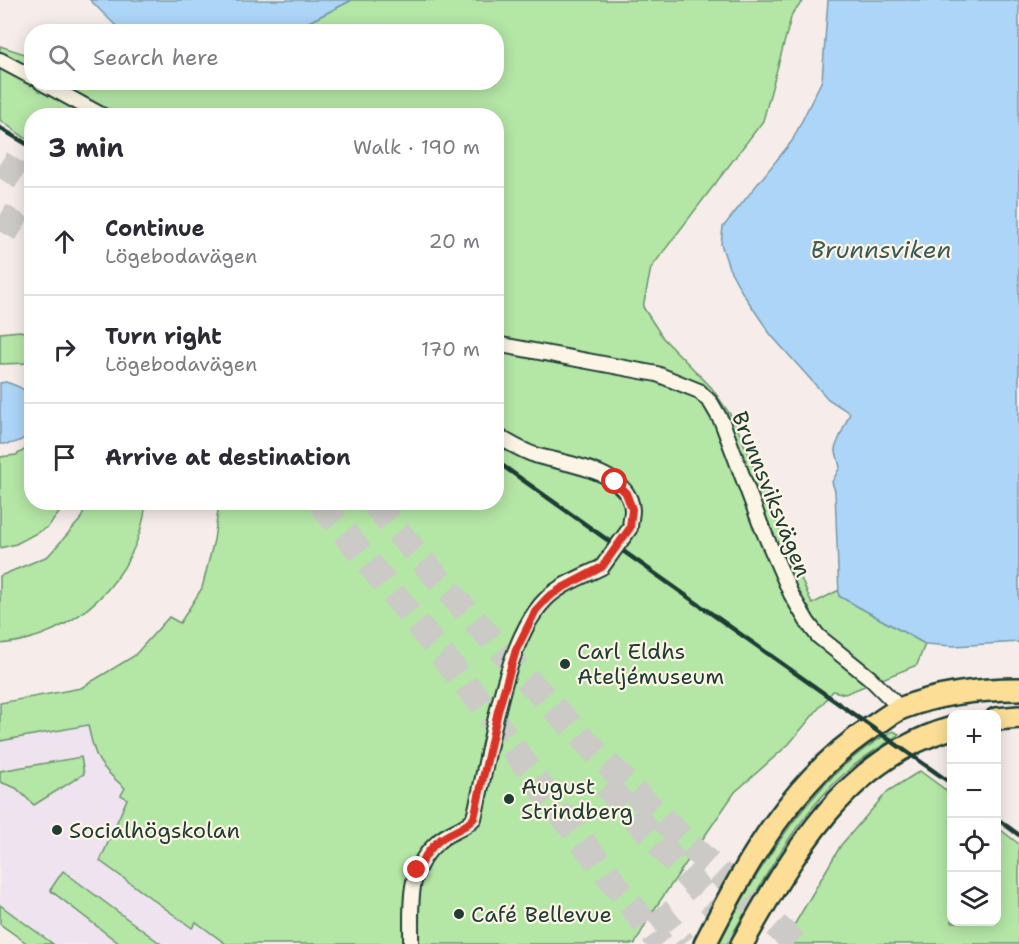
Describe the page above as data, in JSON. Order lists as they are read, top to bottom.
{
  "streets": {
    "street": ["Brunnsviksvägen"]
  },
  "water": ["Brunnsviken"],
  "places": [
    "Carl Eldhs Ateljémuseum",
    "August Strindberg",
    "Socialhögskolan",
    "Café Bellevue"
  ],
  "page": {
    "search": "Search here",
    "heading": ["3 min", "Walk · 190 m"],
    "list": [
      ["Continue", "Lögebodavägen", "20 m"],
      ["Turn right", "Lögebodavägen", "170 m"],
      "Arrive at destination"
    ],
    "map_buttons": ["+", "−"]
  }
}
